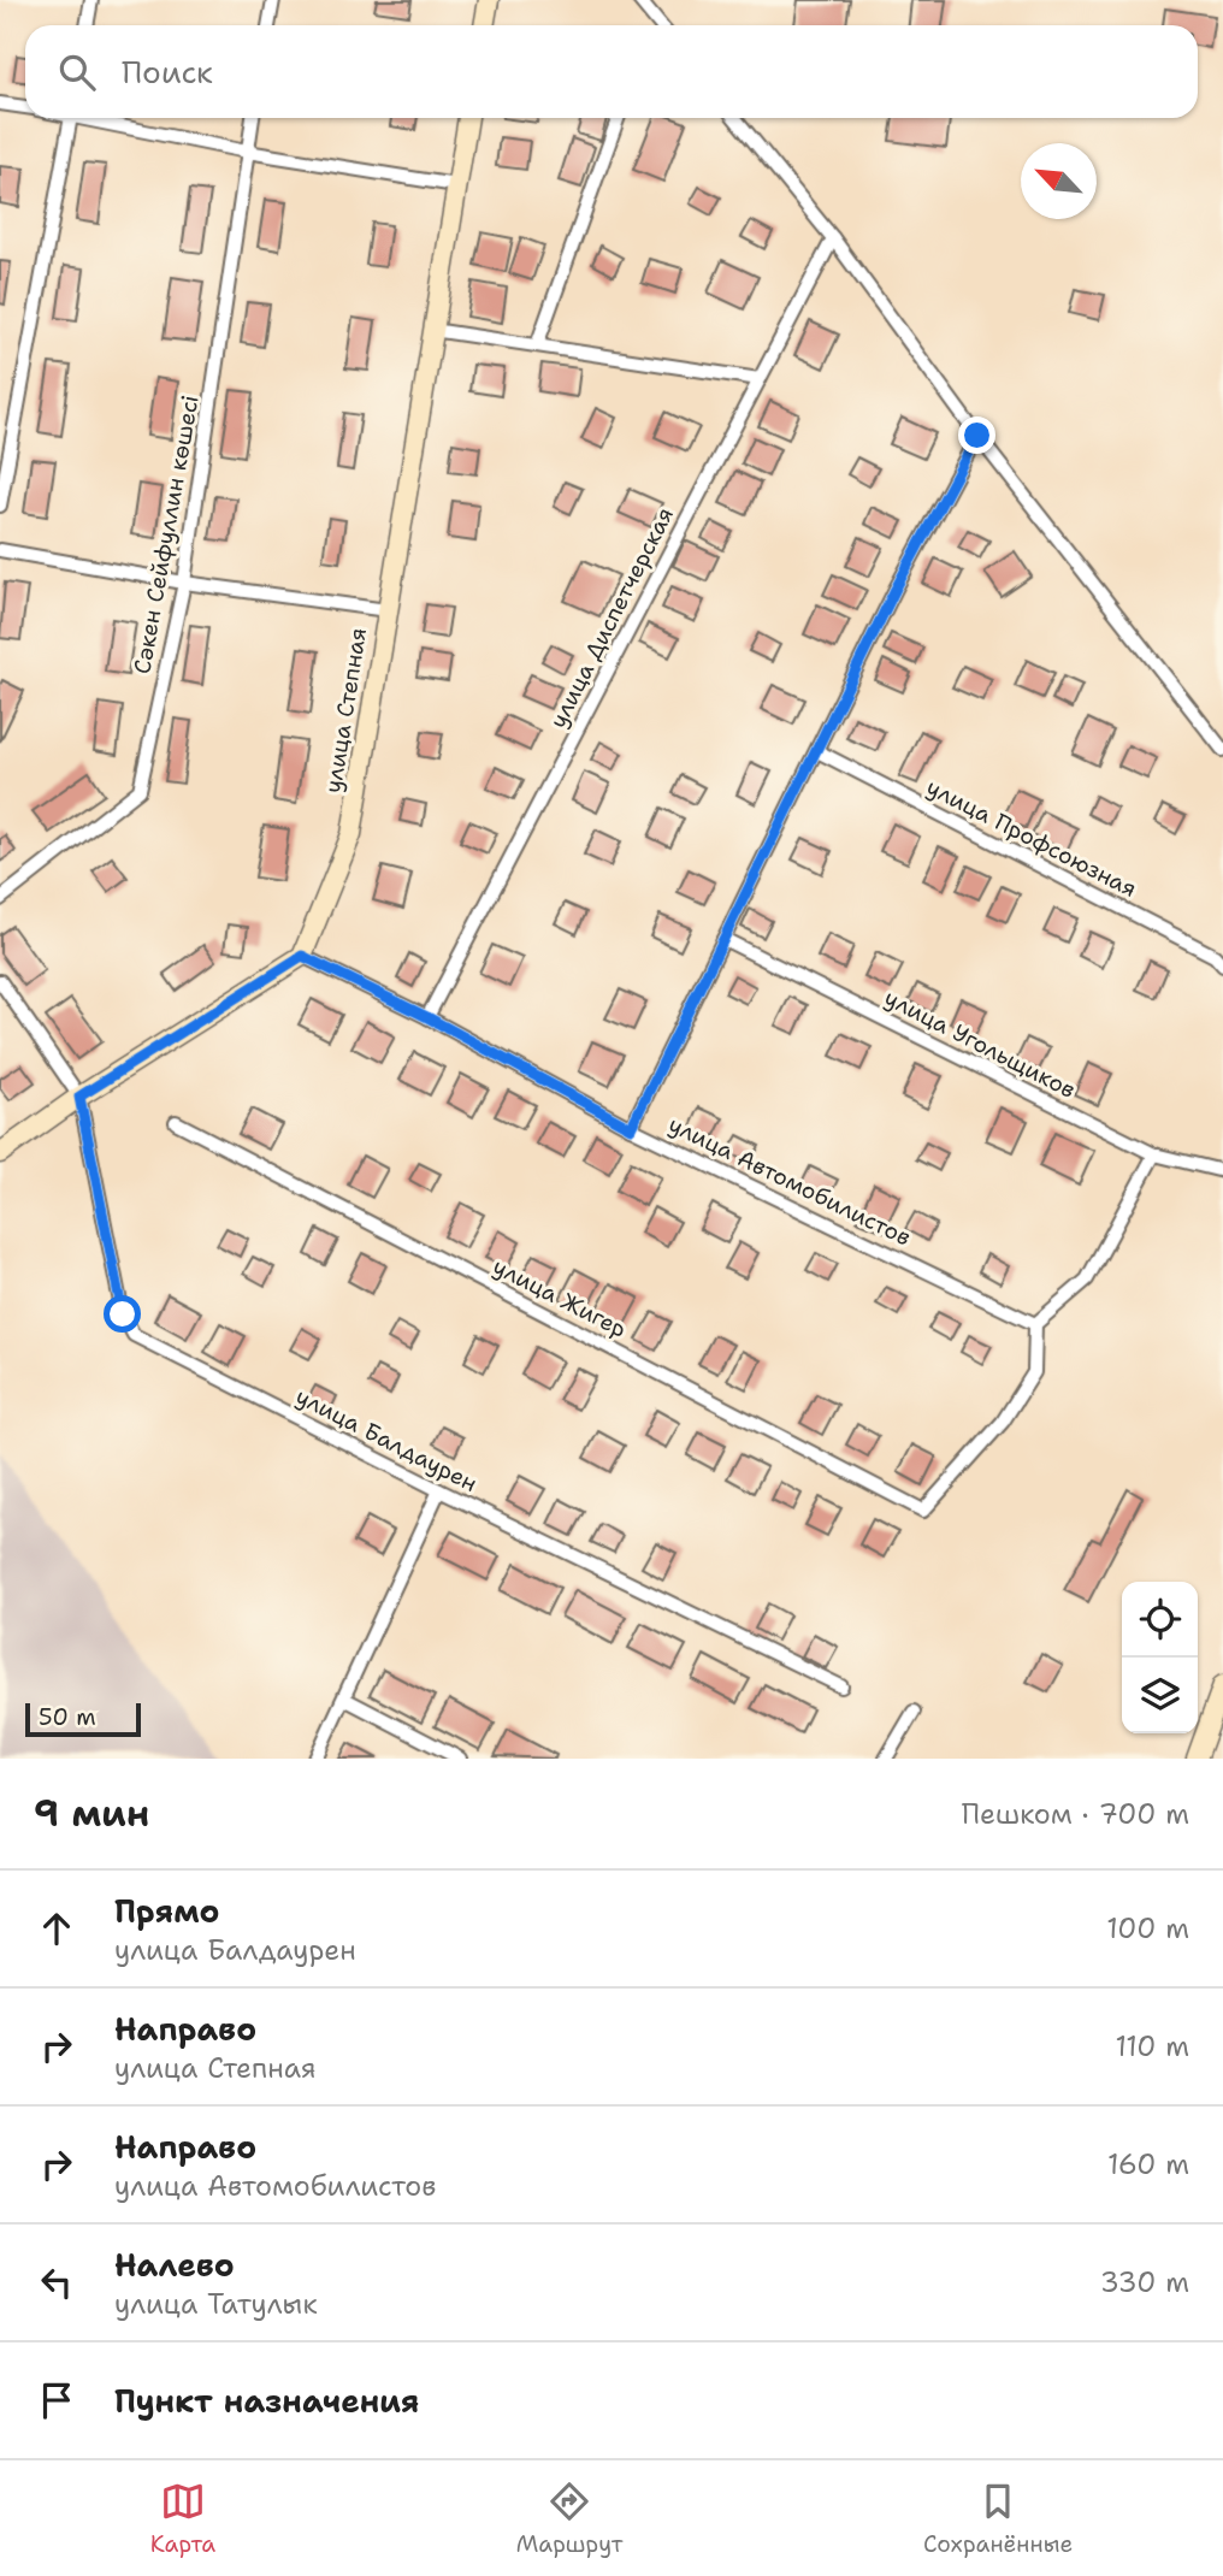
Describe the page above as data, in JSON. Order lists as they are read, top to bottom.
{
  "streets": {
    "street": [
      "Сәкен Сейфуллин көшесі",
      "улица Диспетчерская",
      "улица Степная",
      "улица Профсоюзная",
      "улица Угольщиков",
      "улица Автомобилистов",
      "улица Жигер",
      "улица Балдаурен"
    ]
  },
  "crossings": [
    ["улица Диспетчерская", "улица Автомобилистов"],
    ["улица Степная", "улица Автомобилистов"],
    ["улица Автомобилистов", "улица Жигер"]
  ],
  "scale_bar": "50 m",
  "north": "top left",
  "page": {
    "search": "Поиск",
    "scale": "50 m",
    "heading": ["9 мин", "Пешком · 700 m"],
    "list": [
      ["Прямо", "улица Балдаурен", "100 m"],
      ["Направо", "улица Степная", "110 m"],
      ["Направо", "улица Автомобилистов", "160 m"],
      ["Налево", "улица Татулык", "330 m"],
      "Пункт назначения"
    ],
    "nav": ["Карта", "Маршрут", "Сохранённые"]
  }
}
